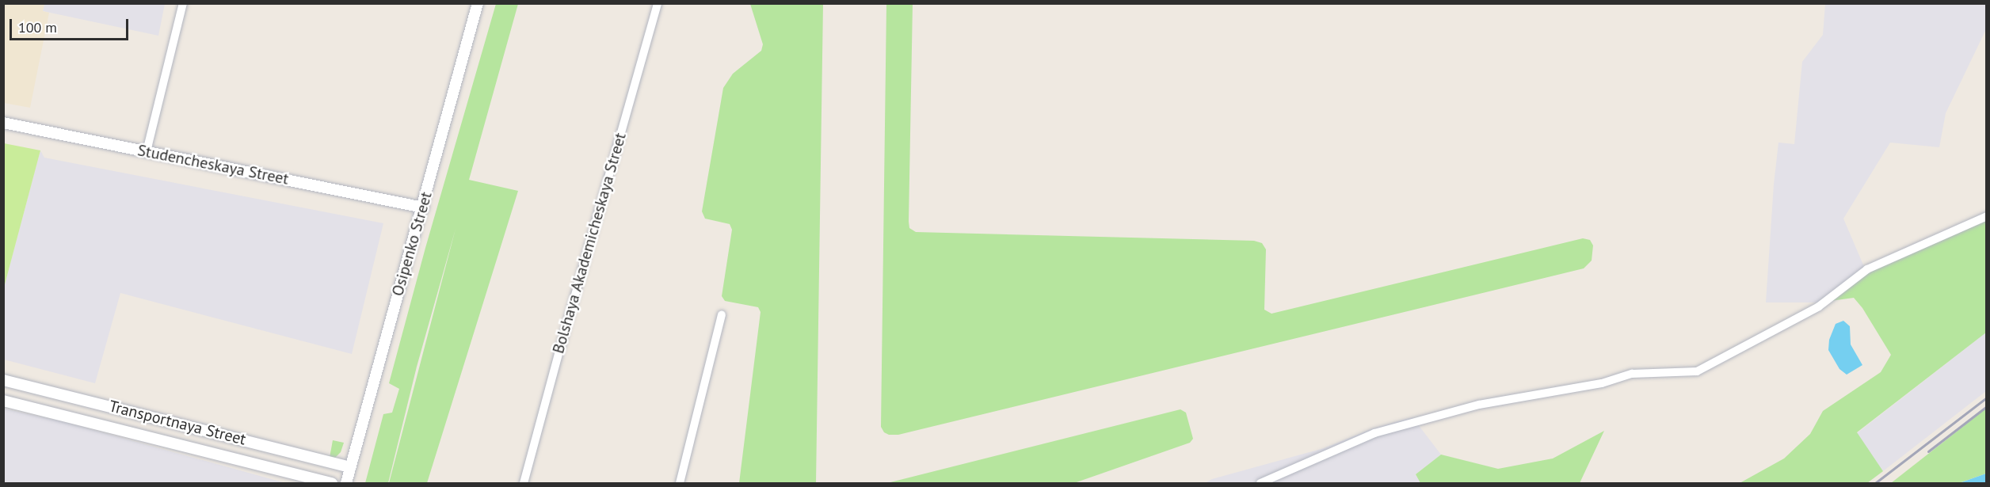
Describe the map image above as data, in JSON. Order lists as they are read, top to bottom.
{
  "streets": {
    "street": [
      "Studencheskaya Street",
      "Bolshaya Akademicheskaya Street",
      "Osipenko Street",
      "Transportnaya Street"
    ]
  },
  "crossings": [
    ["Studencheskaya Street", "Osipenko Street"],
    ["Osipenko Street", "Transportnaya Street"]
  ],
  "scale_bar": "100 m"
}
